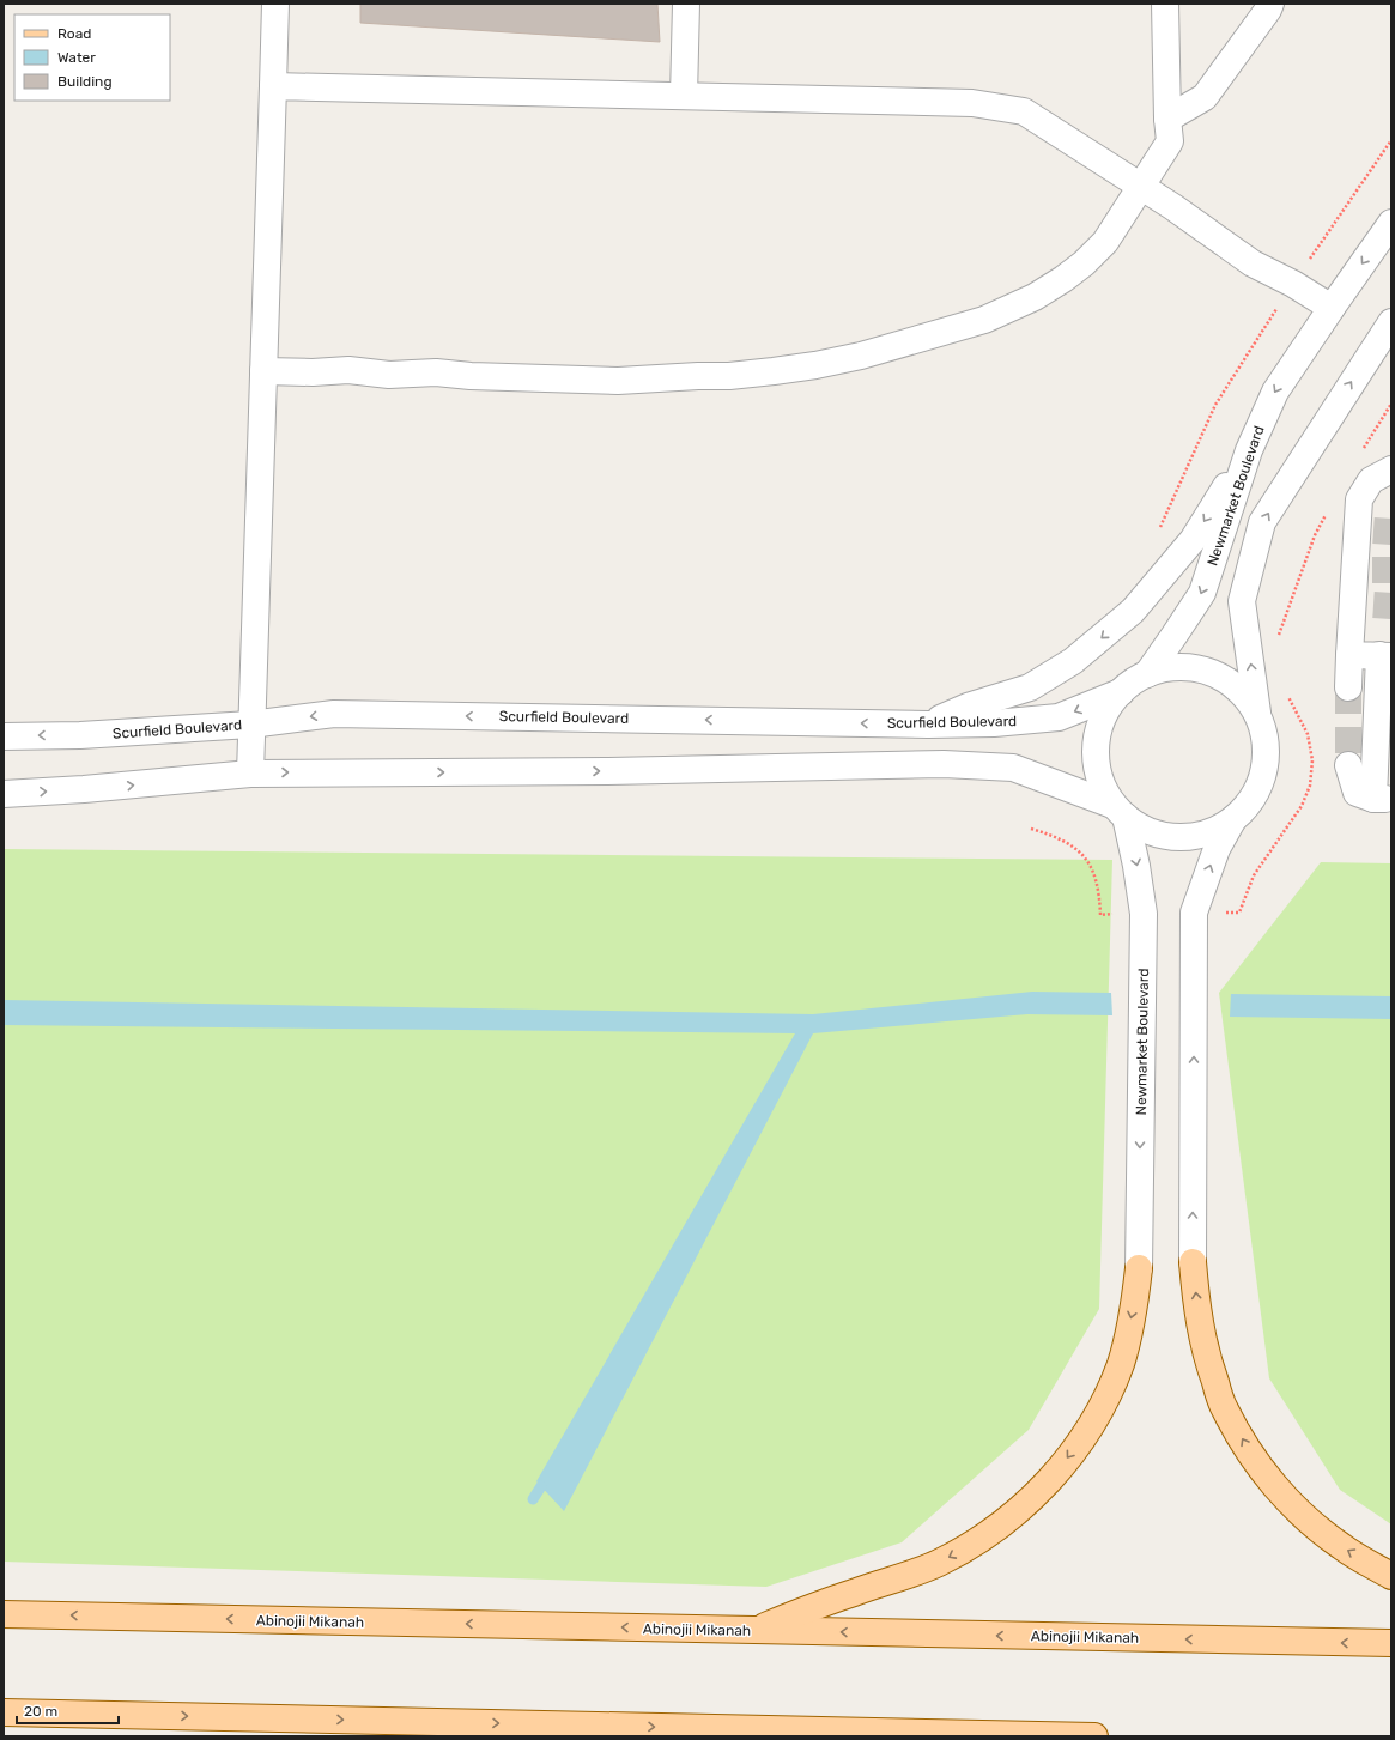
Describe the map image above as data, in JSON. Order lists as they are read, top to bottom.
{
  "streets": {
    "main road": ["Abinojii Mikanah"],
    "street": ["Newmarket Boulevard", "Scurfield Boulevard"]
  },
  "crossings": [
    ["Newmarket Boulevard", "Scurfield Boulevard"]
  ],
  "legend": ["Road", "Water", "Building"],
  "scale_bar": "20 m"
}
